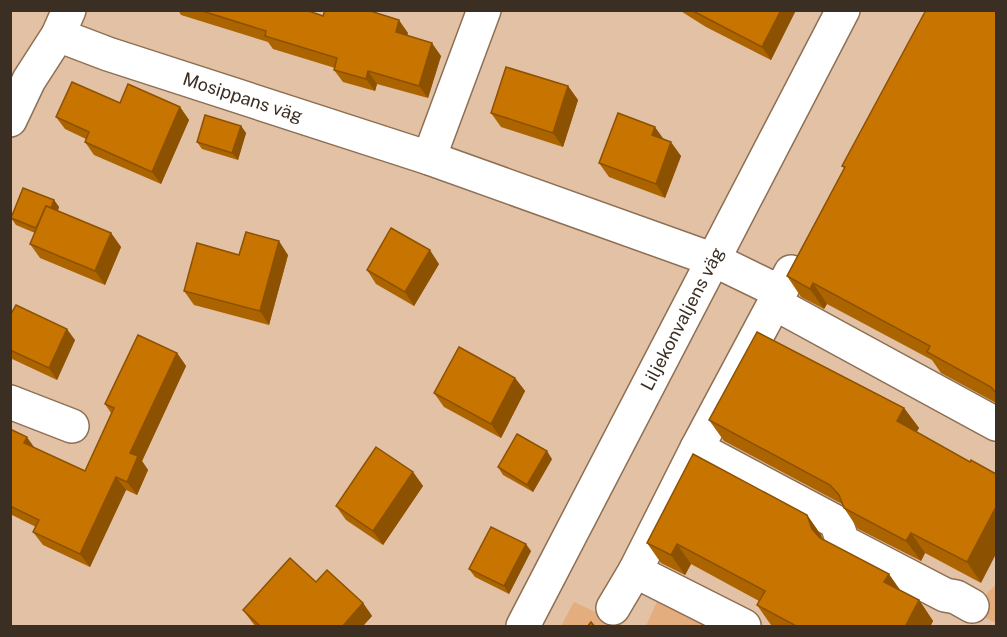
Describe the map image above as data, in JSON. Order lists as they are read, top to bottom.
{
  "streets": {
    "street": ["Mosippans väg", "Liljekonvaljens väg"]
  },
  "crossings": [
    ["Mosippans väg", "Liljekonvaljens väg"]
  ]
}
